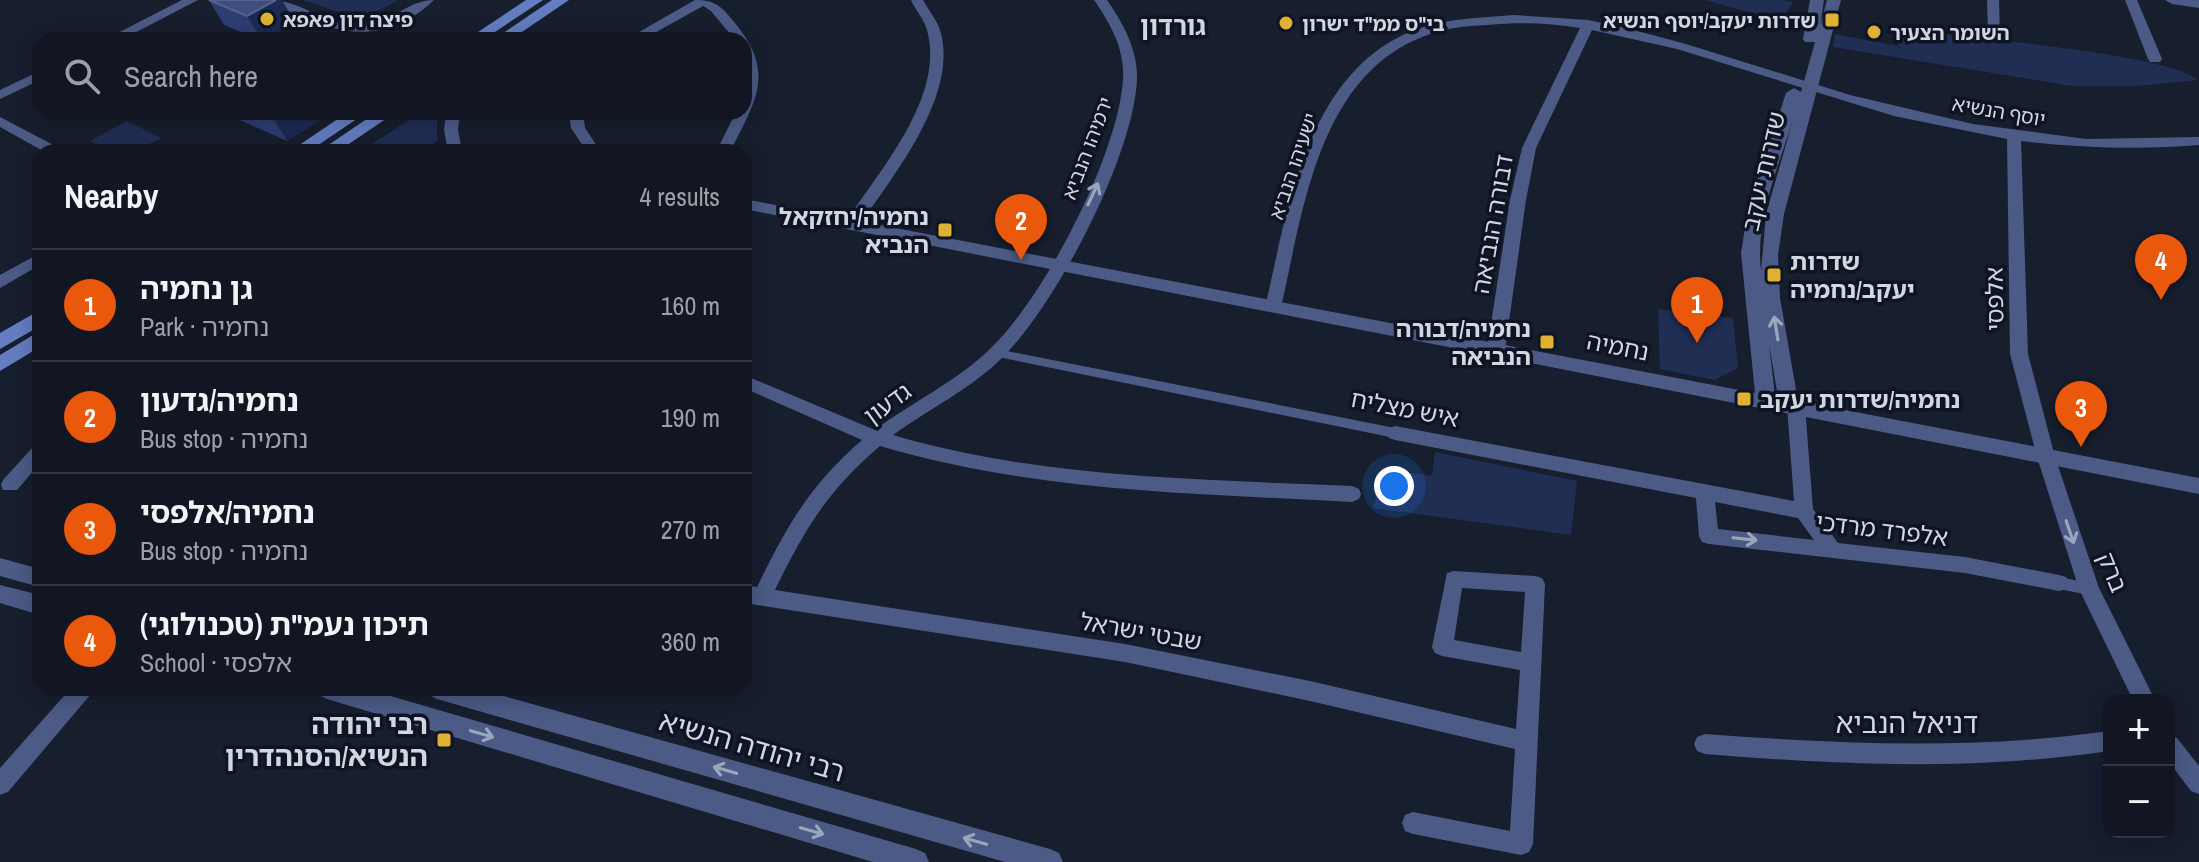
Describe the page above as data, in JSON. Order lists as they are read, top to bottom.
{
  "streets": {
    "street": [
      "יוסף הנשיא",
      "ירמיהו הנביא",
      "ישעיהו הנביא",
      "שדרות יעקב",
      "דבורה הנביאה",
      "אלפסי",
      "נחמיה",
      "גדעון",
      "איש מצליח",
      "אלפרד מרדכי",
      "ברק",
      "שבטי ישראל",
      "דניאל הנביא",
      "רבי יהודה הנשיא"
    ]
  },
  "crossings": [
    ["יוסף הנשיא", "ישעיהו הנביא"],
    ["יוסף הנשיא", "שדרות יעקב"],
    ["יוסף הנשיא", "אלפסי"],
    ["ירמיהו הנביא", "נחמיה"],
    ["ירמיהו הנביא", "גדעון"],
    ["ישעיהו הנביא", "שדרות יעקב"],
    ["ישעיהו הנביא", "דבורה הנביאה"],
    ["ישעיהו הנביא", "נחמיה"],
    ["שדרות יעקב", "נחמיה"],
    ["דבורה הנביאה", "נחמיה"],
    ["אלפסי", "נחמיה"],
    ["אלפסי", "ברק"],
    ["נחמיה", "גדעון"],
    ["נחמיה", "ברק"],
    ["גדעון", "איש מצליח"],
    ["גדעון", "שבטי ישראל"],
    ["איש מצליח", "אלפרד מרדכי"],
    ["אלפרד מרדכי", "ברק"]
  ],
  "one_way": ["ירמיהו הנביא", "ברק"],
  "districts": ["גורדון"],
  "places": {
    "other": ["פיצה דון פאפא", "בי\"ס ממ\"ד ישרון", "השומר הצעיר"],
    "transit": [
      "שדרות יעקב/יוסף הנשיא",
      "נחמיה/יחזקאל הנביא",
      "שדרות יעקב/נחמיה",
      "נחמיה/דבורה הנביאה",
      "נחמיה/שדרות יעקב",
      "רבי יהודה הנשיא/הסנהדרין"
    ]
  },
  "page": {
    "search": "Search here",
    "heading": ["Nearby", "4 results"],
    "pins": [
      "2",
      "4",
      "1",
      "3"
    ],
    "list": [
      {
        "mark": "1",
        "name": "גן נחמיה",
        "note": "Park · נחמיה",
        "value": "160 m"
      },
      {
        "mark": "2",
        "name": "נחמיה/גדעון",
        "note": "Bus stop · נחמיה",
        "value": "190 m"
      },
      {
        "mark": "3",
        "name": "נחמיה/אלפסי",
        "note": "Bus stop · נחמיה",
        "value": "270 m"
      },
      {
        "mark": "4",
        "name": "תיכון נעמ\"ת (טכנולוגי)",
        "note": "School · אלפסי",
        "value": "360 m"
      }
    ],
    "map_buttons": ["+", "−"]
  }
}
